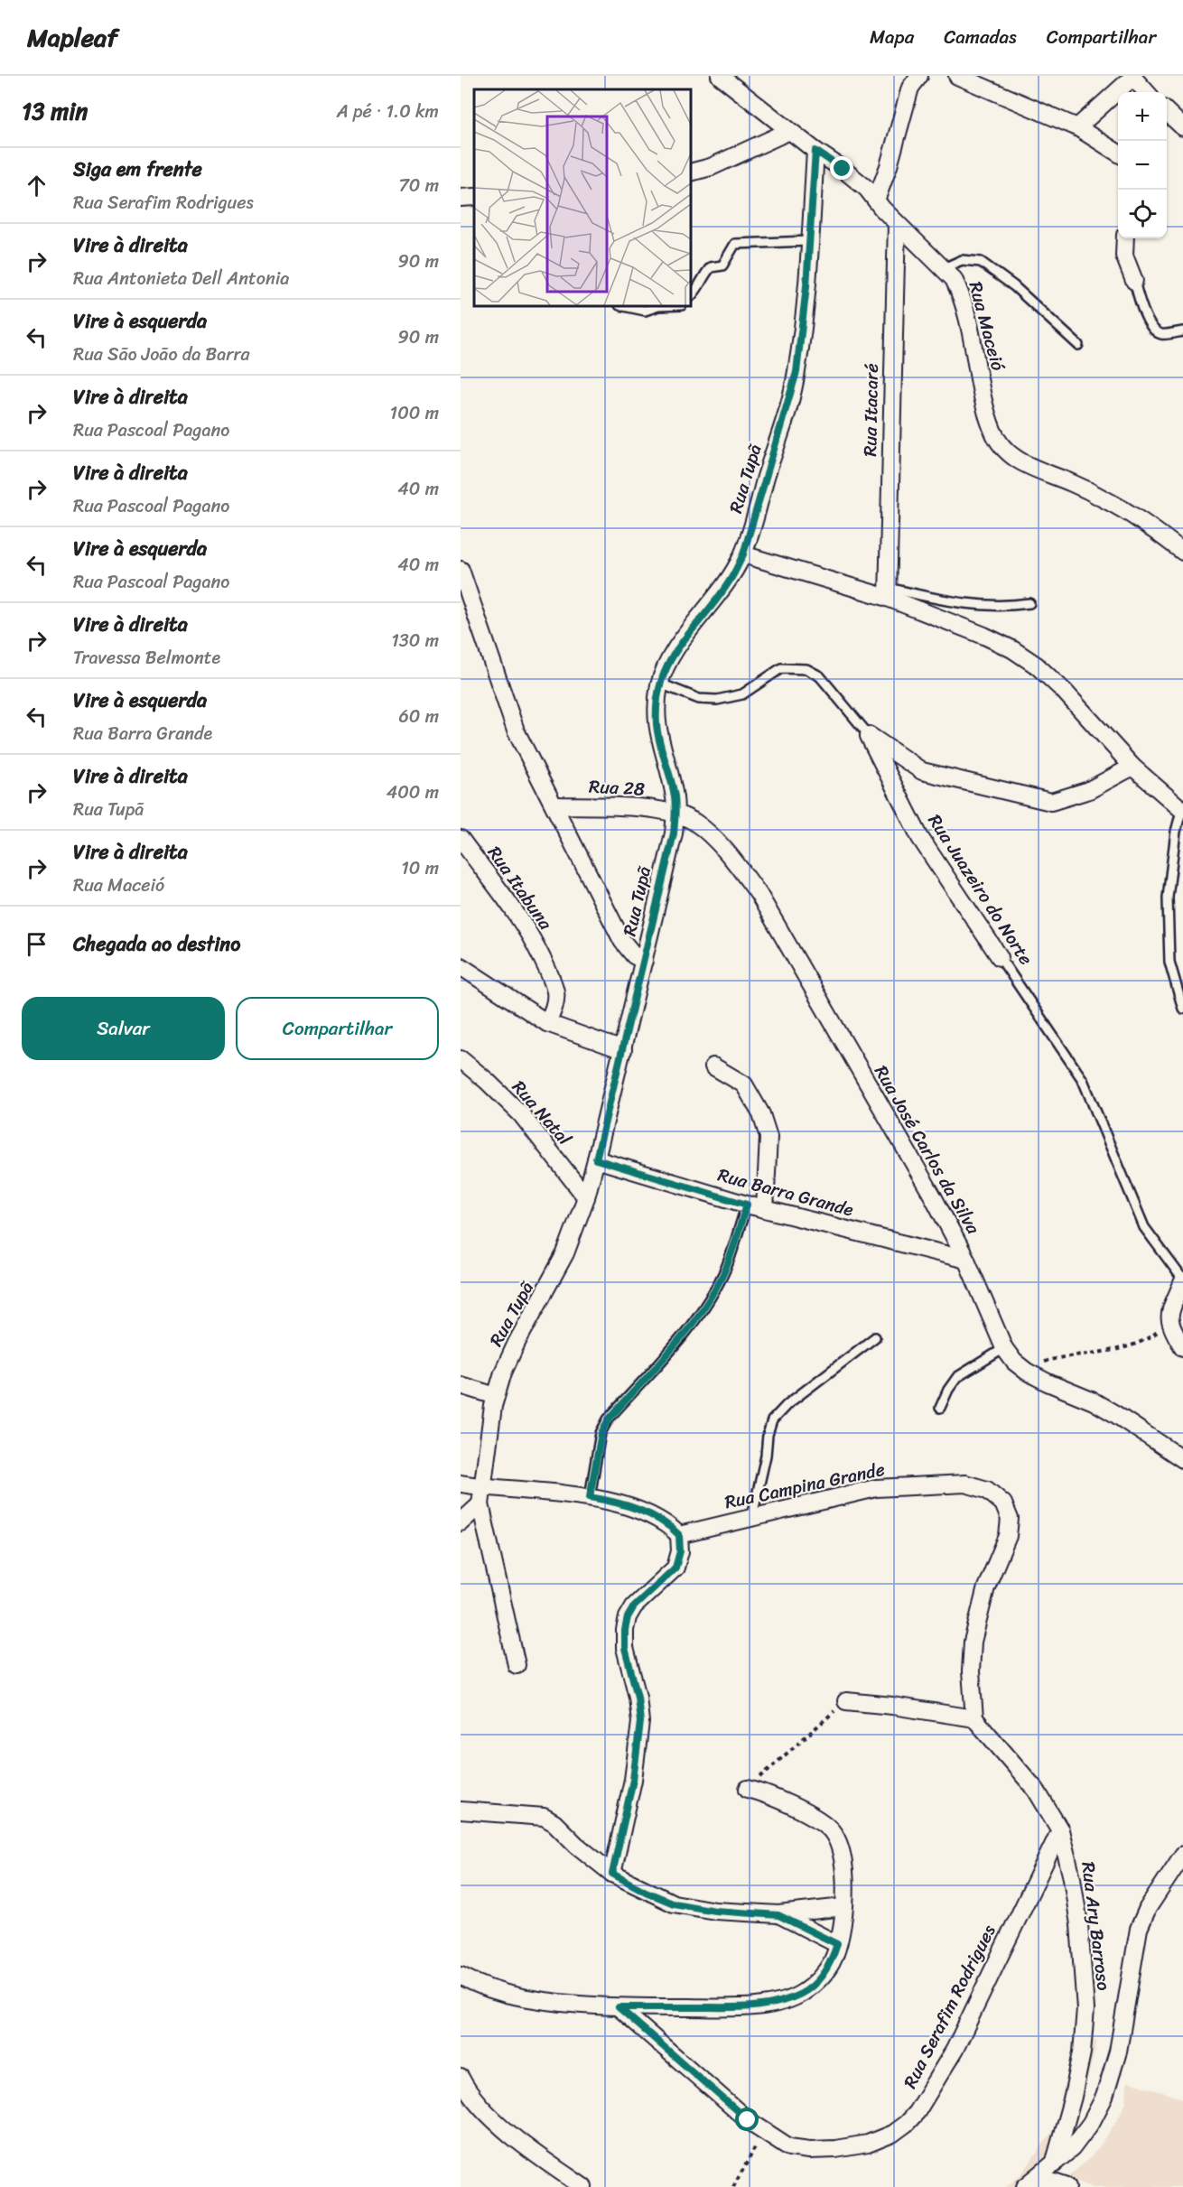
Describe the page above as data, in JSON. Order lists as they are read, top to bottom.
{
  "streets": {
    "street": [
      "Rua Maceió",
      "Rua Itacaré",
      "Rua Tupã",
      "Rua 28",
      "Rua Itabuna",
      "Rua Juazeiro do Norte",
      "Rua Natal",
      "Rua José Carlos da Silva",
      "Rua Barra Grande",
      "Rua Campina Grande",
      "Rua Ary Barroso",
      "Rua Serafim Rodrigues"
    ]
  },
  "crossings": [
    ["Rua Maceió", "Rua Itacaré"],
    ["Rua Maceió", "Rua Tupã"],
    ["Rua Tupã", "Rua 28"],
    ["Rua Tupã", "Rua Juazeiro do Norte"],
    ["Rua Tupã", "Rua Natal"],
    ["Rua Tupã", "Rua José Carlos da Silva"],
    ["Rua Tupã", "Rua Barra Grande"],
    ["Rua 28", "Rua José Carlos da Silva"],
    ["Rua José Carlos da Silva", "Rua Barra Grande"],
    ["Rua Campina Grande", "Rua Ary Barroso"],
    ["Rua Ary Barroso", "Rua Serafim Rodrigues"]
  ],
  "page": {
    "header": "Mapleaf",
    "nav": ["Mapa", "Camadas", "Compartilhar"],
    "heading": ["13 min", "A pé · 1.0 km"],
    "map_buttons": ["+", "−"],
    "list": [
      ["Siga em frente", "Rua Serafim Rodrigues", "70 m"],
      ["Vire à direita", "Rua Antonieta Dell Antonia", "90 m"],
      ["Vire à esquerda", "Rua São João da Barra", "90 m"],
      ["Vire à direita", "Rua Pascoal Pagano", "100 m"],
      ["Vire à direita", "Rua Pascoal Pagano", "40 m"],
      ["Vire à esquerda", "Rua Pascoal Pagano", "40 m"],
      ["Vire à direita", "Travessa Belmonte", "130 m"],
      ["Vire à esquerda", "Rua Barra Grande", "60 m"],
      ["Vire à direita", "Rua Tupã", "400 m"],
      ["Vire à direita", "Rua Maceió", "10 m"],
      "Chegada ao destino"
    ],
    "buttons": ["Salvar", "Compartilhar"]
  }
}
